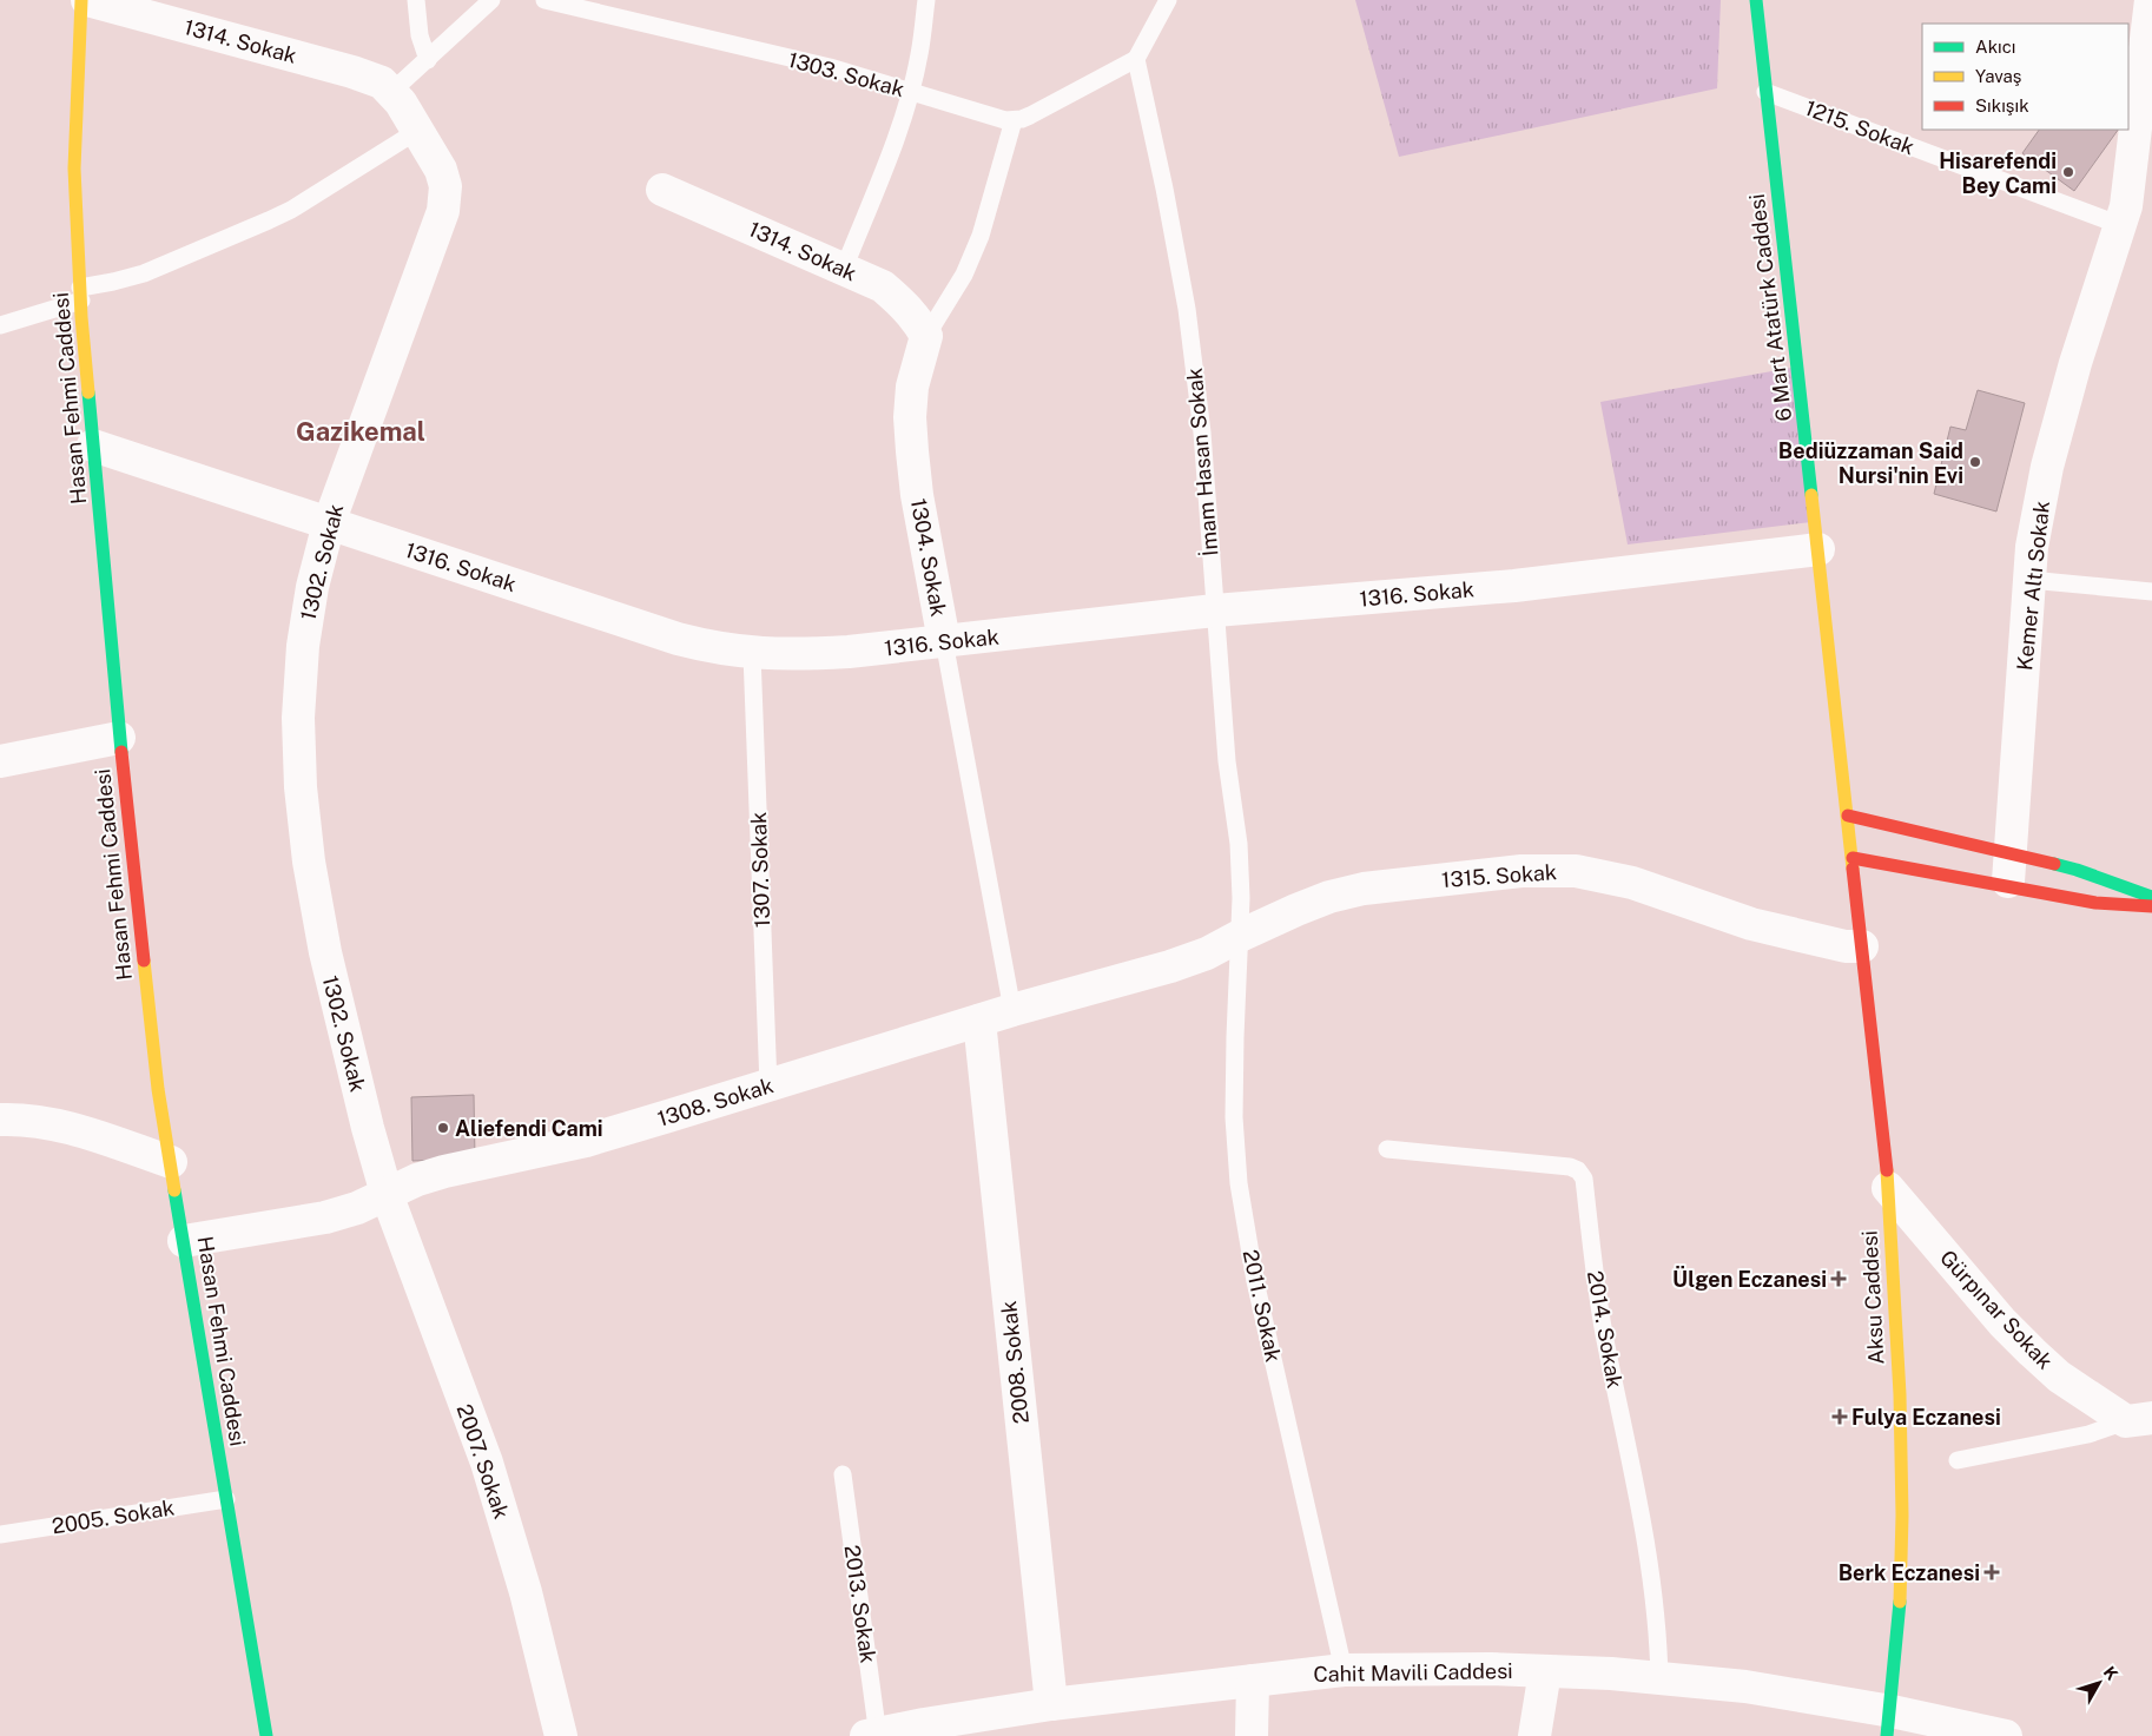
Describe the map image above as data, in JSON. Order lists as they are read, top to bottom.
{
  "streets": {
    "main road": ["6 Mart Atatürk Caddesi", "Hasan Fehmi Caddesi", "Aksu Caddesi"],
    "street": [
      "1314. Sokak",
      "1304. Sokak",
      "1302. Sokak",
      "1316. Sokak",
      "Kemer Altı Sokak",
      "1315. Sokak",
      "1308. Sokak",
      "Gürpınar Sokak",
      "2008. Sokak",
      "2007. Sokak",
      "Cahit Mavili Caddesi"
    ],
    "lane": [
      "1303. Sokak",
      "1215. Sokak",
      "İmam Hasan Sokak",
      "1307. Sokak",
      "2011. Sokak",
      "2014. Sokak",
      "2005. Sokak",
      "2013. Sokak"
    ]
  },
  "crossings": [
    ["1314. Sokak", "1304. Sokak"],
    ["1314. Sokak", "1302. Sokak"],
    ["1303. Sokak", "1304. Sokak"],
    ["1215. Sokak", "6 Mart Atatürk Caddesi"],
    ["1215. Sokak", "Kemer Altı Sokak"],
    ["6 Mart Atatürk Caddesi", "1316. Sokak"],
    ["6 Mart Atatürk Caddesi", "Aksu Caddesi"],
    ["Hasan Fehmi Caddesi", "1316. Sokak"],
    ["Hasan Fehmi Caddesi", "1308. Sokak"],
    ["Hasan Fehmi Caddesi", "2005. Sokak"],
    ["İmam Hasan Sokak", "1316. Sokak"],
    ["İmam Hasan Sokak", "1315. Sokak"],
    ["İmam Hasan Sokak", "1308. Sokak"],
    ["İmam Hasan Sokak", "2011. Sokak"],
    ["1304. Sokak", "1316. Sokak"],
    ["1304. Sokak", "1308. Sokak"],
    ["1302. Sokak", "1316. Sokak"],
    ["1302. Sokak", "1308. Sokak"],
    ["1302. Sokak", "2007. Sokak"],
    ["1316. Sokak", "1307. Sokak"],
    ["1307. Sokak", "1308. Sokak"],
    ["1315. Sokak", "1308. Sokak"],
    ["1315. Sokak", "Aksu Caddesi"],
    ["1315. Sokak", "2011. Sokak"],
    ["1308. Sokak", "2011. Sokak"],
    ["1308. Sokak", "2008. Sokak"],
    ["1308. Sokak", "2007. Sokak"],
    ["Aksu Caddesi", "Gürpınar Sokak"],
    ["Aksu Caddesi", "Cahit Mavili Caddesi"],
    ["2011. Sokak", "Cahit Mavili Caddesi"],
    ["2014. Sokak", "Cahit Mavili Caddesi"],
    ["2008. Sokak", "Cahit Mavili Caddesi"],
    ["2013. Sokak", "Cahit Mavili Caddesi"]
  ],
  "districts": ["Gazikemal"],
  "places": {
    "other": ["Hisarefendi Bey Cami", "Bediüzzaman Said Nursi'nin Evi", "Aliefendi Cami"],
    "health": ["Ülgen Eczanesi", "Fulya Eczanesi", "Berk Eczanesi"]
  },
  "legend": ["Akıcı", "Yavaş", "Sıkışık"],
  "north": "top right"
}
